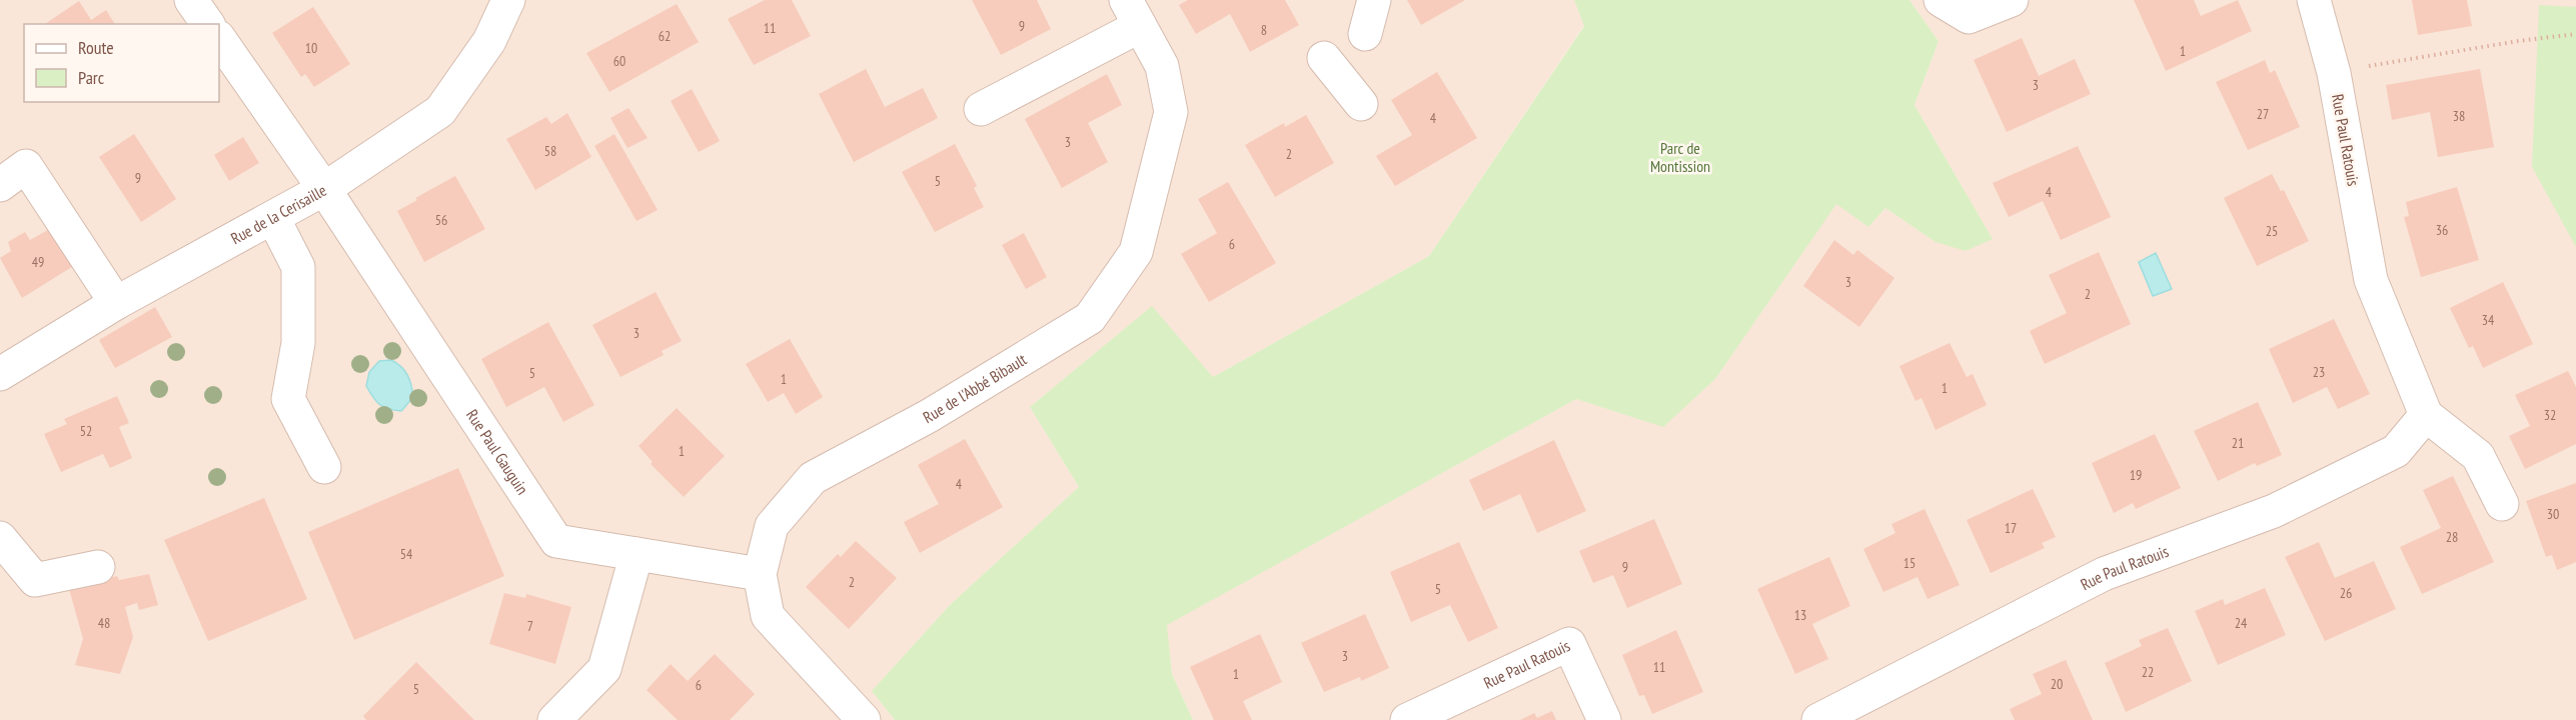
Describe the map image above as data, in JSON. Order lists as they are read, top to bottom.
{
  "streets": {
    "street": [
      "Rue Paul Ratouis",
      "Rue de la Cerisaille",
      "Rue de l'Abbé Bibault",
      "Rue Paul Gauguin"
    ]
  },
  "crossings": [
    ["Rue de la Cerisaille", "Rue Paul Gauguin"],
    ["Rue de l'Abbé Bibault", "Rue Paul Gauguin"]
  ],
  "parks": ["Parc de Montission"],
  "house_numbers": [
    "9",
    "11",
    "8",
    "62",
    "10",
    "1",
    "60",
    "3",
    "27",
    "38",
    "4",
    "3",
    "58",
    "2",
    "9",
    "5",
    "4",
    "56",
    "36",
    "25",
    "6",
    "49",
    "3",
    "2",
    "34",
    "3",
    "23",
    "5",
    "1",
    "1",
    "32",
    "52",
    "21",
    "1",
    "19",
    "4",
    "30",
    "17",
    "28",
    "54",
    "15",
    "9",
    "2",
    "5",
    "26",
    "13",
    "48",
    "24",
    "7",
    "3",
    "11",
    "22",
    "1",
    "20",
    "6",
    "5"
  ],
  "legend": ["Route", "Parc"]
}
